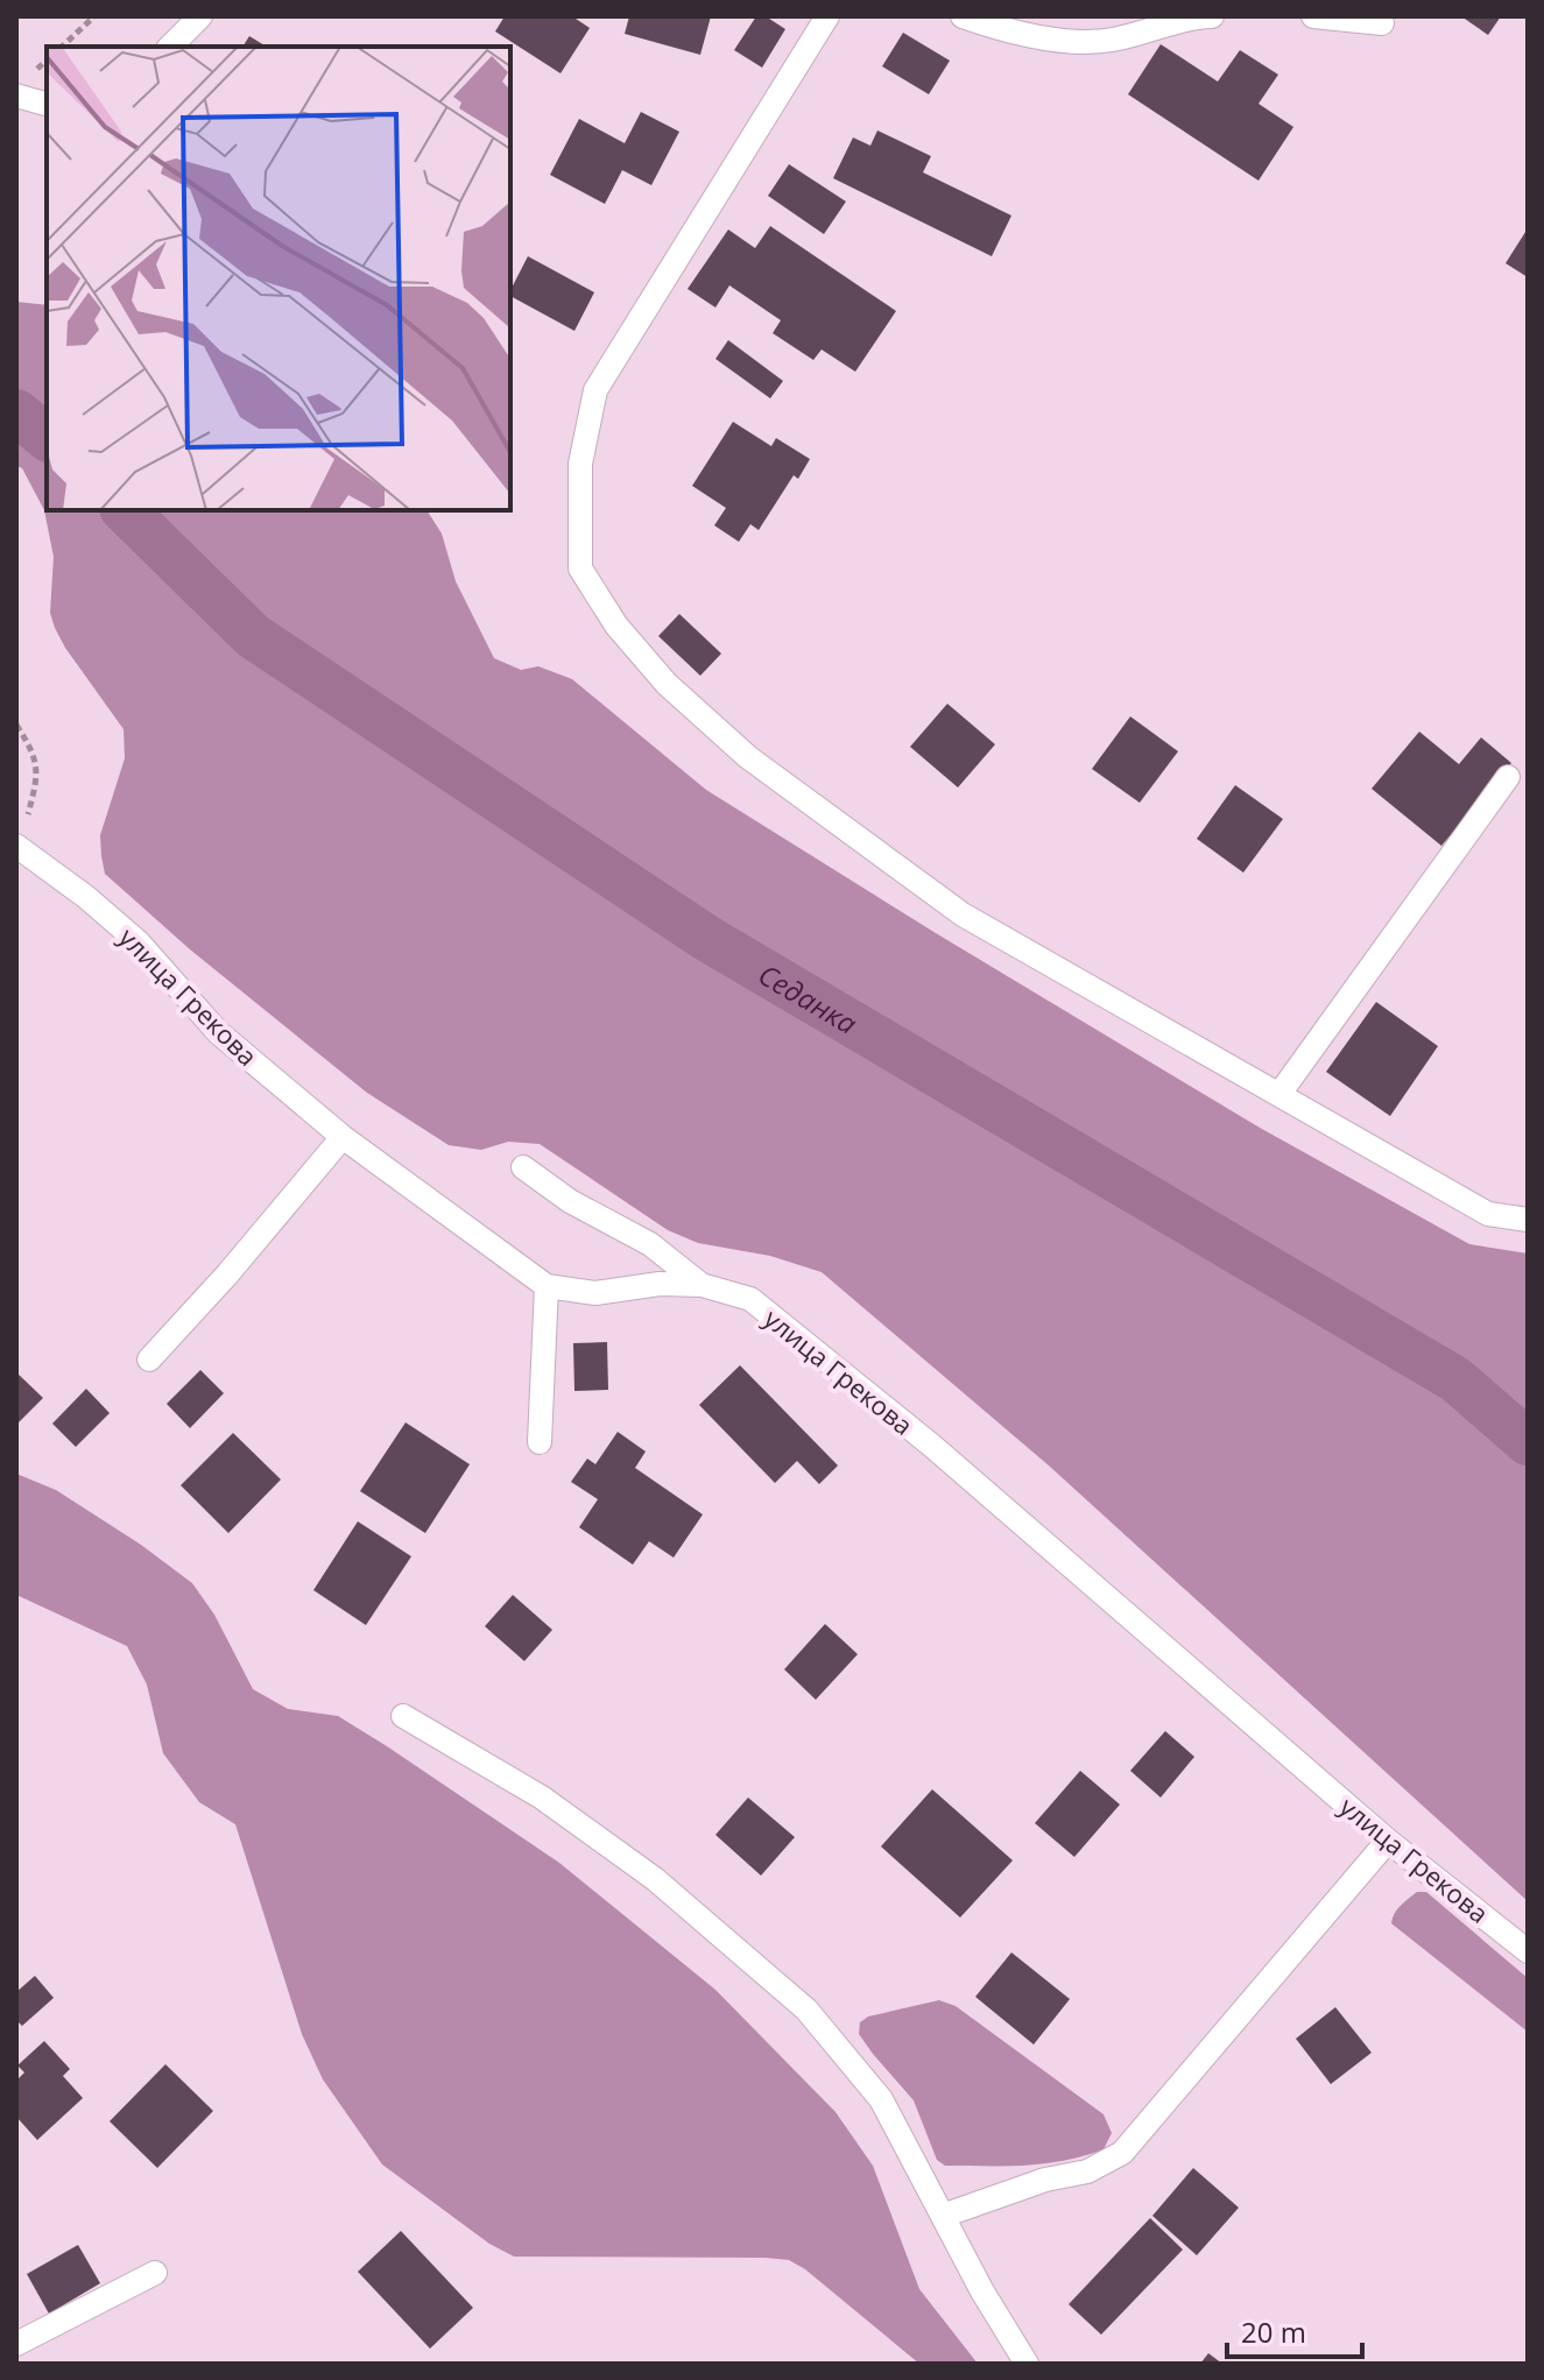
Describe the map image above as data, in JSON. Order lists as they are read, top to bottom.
{
  "streets": {
    "lane": ["улица Грекова"]
  },
  "water": ["Седанка"],
  "scale_bar": "20 m"
}
